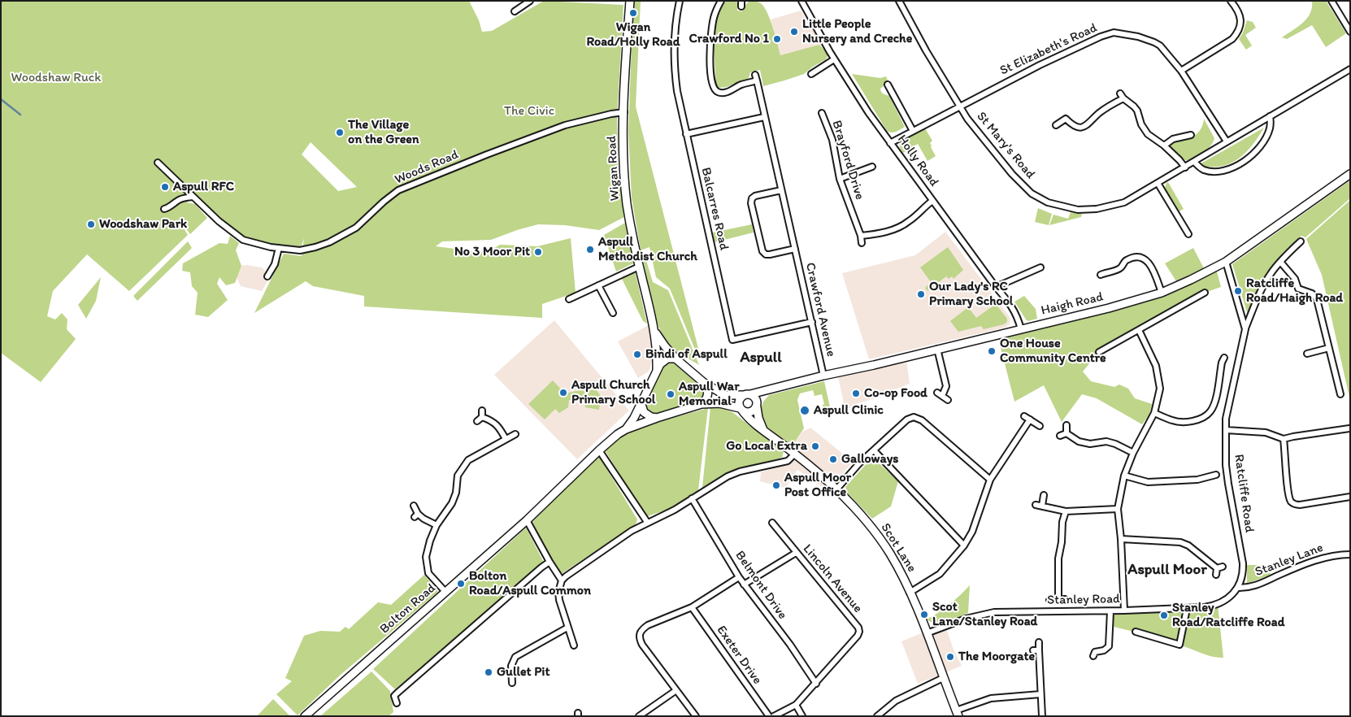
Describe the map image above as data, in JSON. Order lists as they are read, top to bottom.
{
  "streets": {
    "main road": [
      "Wigan Road",
      "Haigh Road",
      "Scot Lane",
      "Bolton Road"
    ],
    "street": [
      "St Elizabeth's Road",
      "St Mary's Road",
      "Brayford Drive",
      "Holly Road",
      "Woods Road",
      "Balcarres Road",
      "Crawford Avenue",
      "Ratcliffe Road",
      "Stanley Lane",
      "Lincoln Avenue",
      "Belmont Drive",
      "Stanley Road",
      "Exeter Drive"
    ]
  },
  "crossings": [
    ["St Elizabeth's Road", "St Mary's Road"],
    ["St Elizabeth's Road", "Holly Road"],
    ["Holly Road", "Haigh Road"],
    ["Woods Road", "Wigan Road"],
    ["Wigan Road", "Haigh Road"],
    ["Wigan Road", "Scot Lane"],
    ["Wigan Road", "Bolton Road"],
    ["Balcarres Road", "Crawford Avenue"],
    ["Haigh Road", "Crawford Avenue"],
    ["Haigh Road", "Ratcliffe Road"],
    ["Haigh Road", "Scot Lane"],
    ["Haigh Road", "Bolton Road"],
    ["Ratcliffe Road", "Stanley Lane"],
    ["Ratcliffe Road", "Stanley Road"],
    ["Scot Lane", "Stanley Road"],
    ["Scot Lane", "Bolton Road"],
    ["Stanley Lane", "Stanley Road"],
    ["Lincoln Avenue", "Belmont Drive"]
  ],
  "districts": ["Aspull", "Aspull Moor"],
  "parks": ["Woodshaw Ruck", "The Civic"],
  "places": [
    "Wigan Road/Holly Road",
    "Little People Nursery and Creche",
    "Crawford No 1",
    "The Village on the Green",
    "Aspull RFC",
    "Woodshaw Park",
    "Aspull Methodist Church",
    "No 3 Moor Pit",
    "Ratcliffe Road/Haigh Road",
    "Our Lady's RC Primary School",
    "One House Community Centre",
    "Bindi of Aspull",
    "Aspull Church Primary School",
    "Co-op Food",
    "Aspull War Memorial",
    "Aspull Clinic",
    "Go Local Extra",
    "Galloways",
    "Aspull Moor Post Office",
    "Bolton Road/Aspull Common",
    "Scot Lane/Stanley Road",
    "Stanley Road/Ratcliffe Road",
    "The Moorgate",
    "Gullet Pit"
  ]
}
